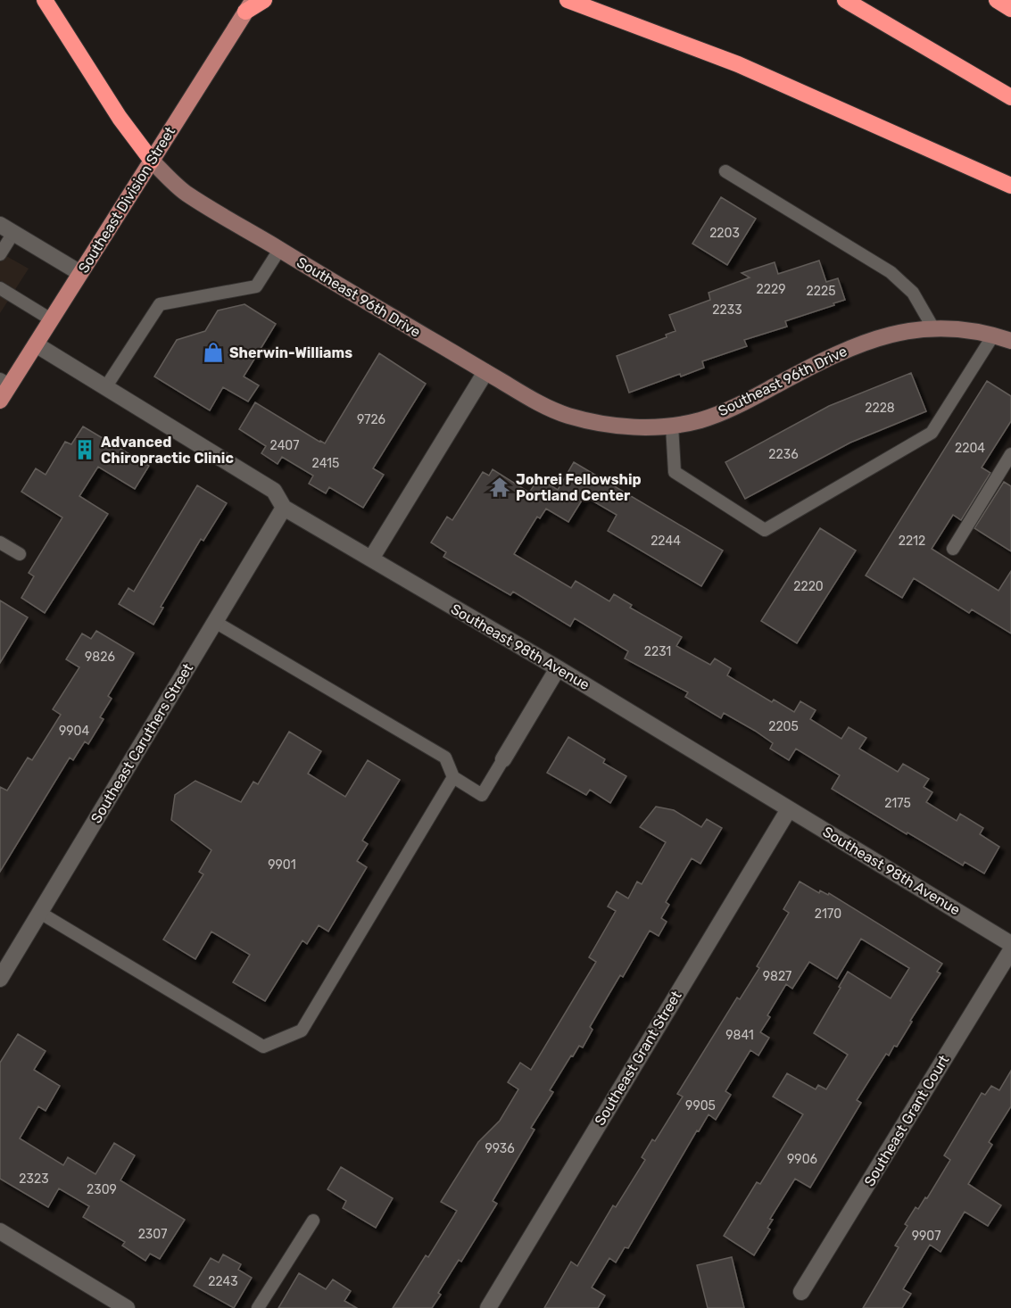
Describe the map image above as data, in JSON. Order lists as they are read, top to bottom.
{
  "streets": {
    "main road": ["Southeast Division Street"],
    "street": [
      "Southeast 96th Drive",
      "Southeast 98th Avenue",
      "Southeast Caruthers Street",
      "Southeast Grant Street",
      "Southeast Grant Court"
    ]
  },
  "crossings": [
    ["Southeast Division Street", "Southeast 96th Drive"],
    ["Southeast Division Street", "Southeast 98th Avenue"],
    ["Southeast 98th Avenue", "Southeast Caruthers Street"],
    ["Southeast 98th Avenue", "Southeast Grant Street"]
  ],
  "places": {
    "shop": ["Sherwin-Williams"],
    "building": ["Advanced Chiropractic Clinic"],
    "temple": ["Johrei Fellowship Portland Center"]
  },
  "house_numbers": [
    "2203",
    "2229",
    "2225",
    "2233",
    "2228",
    "9726",
    "2407",
    "2204",
    "2236",
    "2415",
    "2244",
    "2212",
    "2220",
    "2231",
    "9826",
    "2205",
    "9904",
    "2175",
    "9901",
    "2170",
    "9827",
    "9841",
    "9905",
    "9936",
    "9906",
    "2323",
    "2309",
    "2307",
    "9907",
    "2243"
  ]
}
